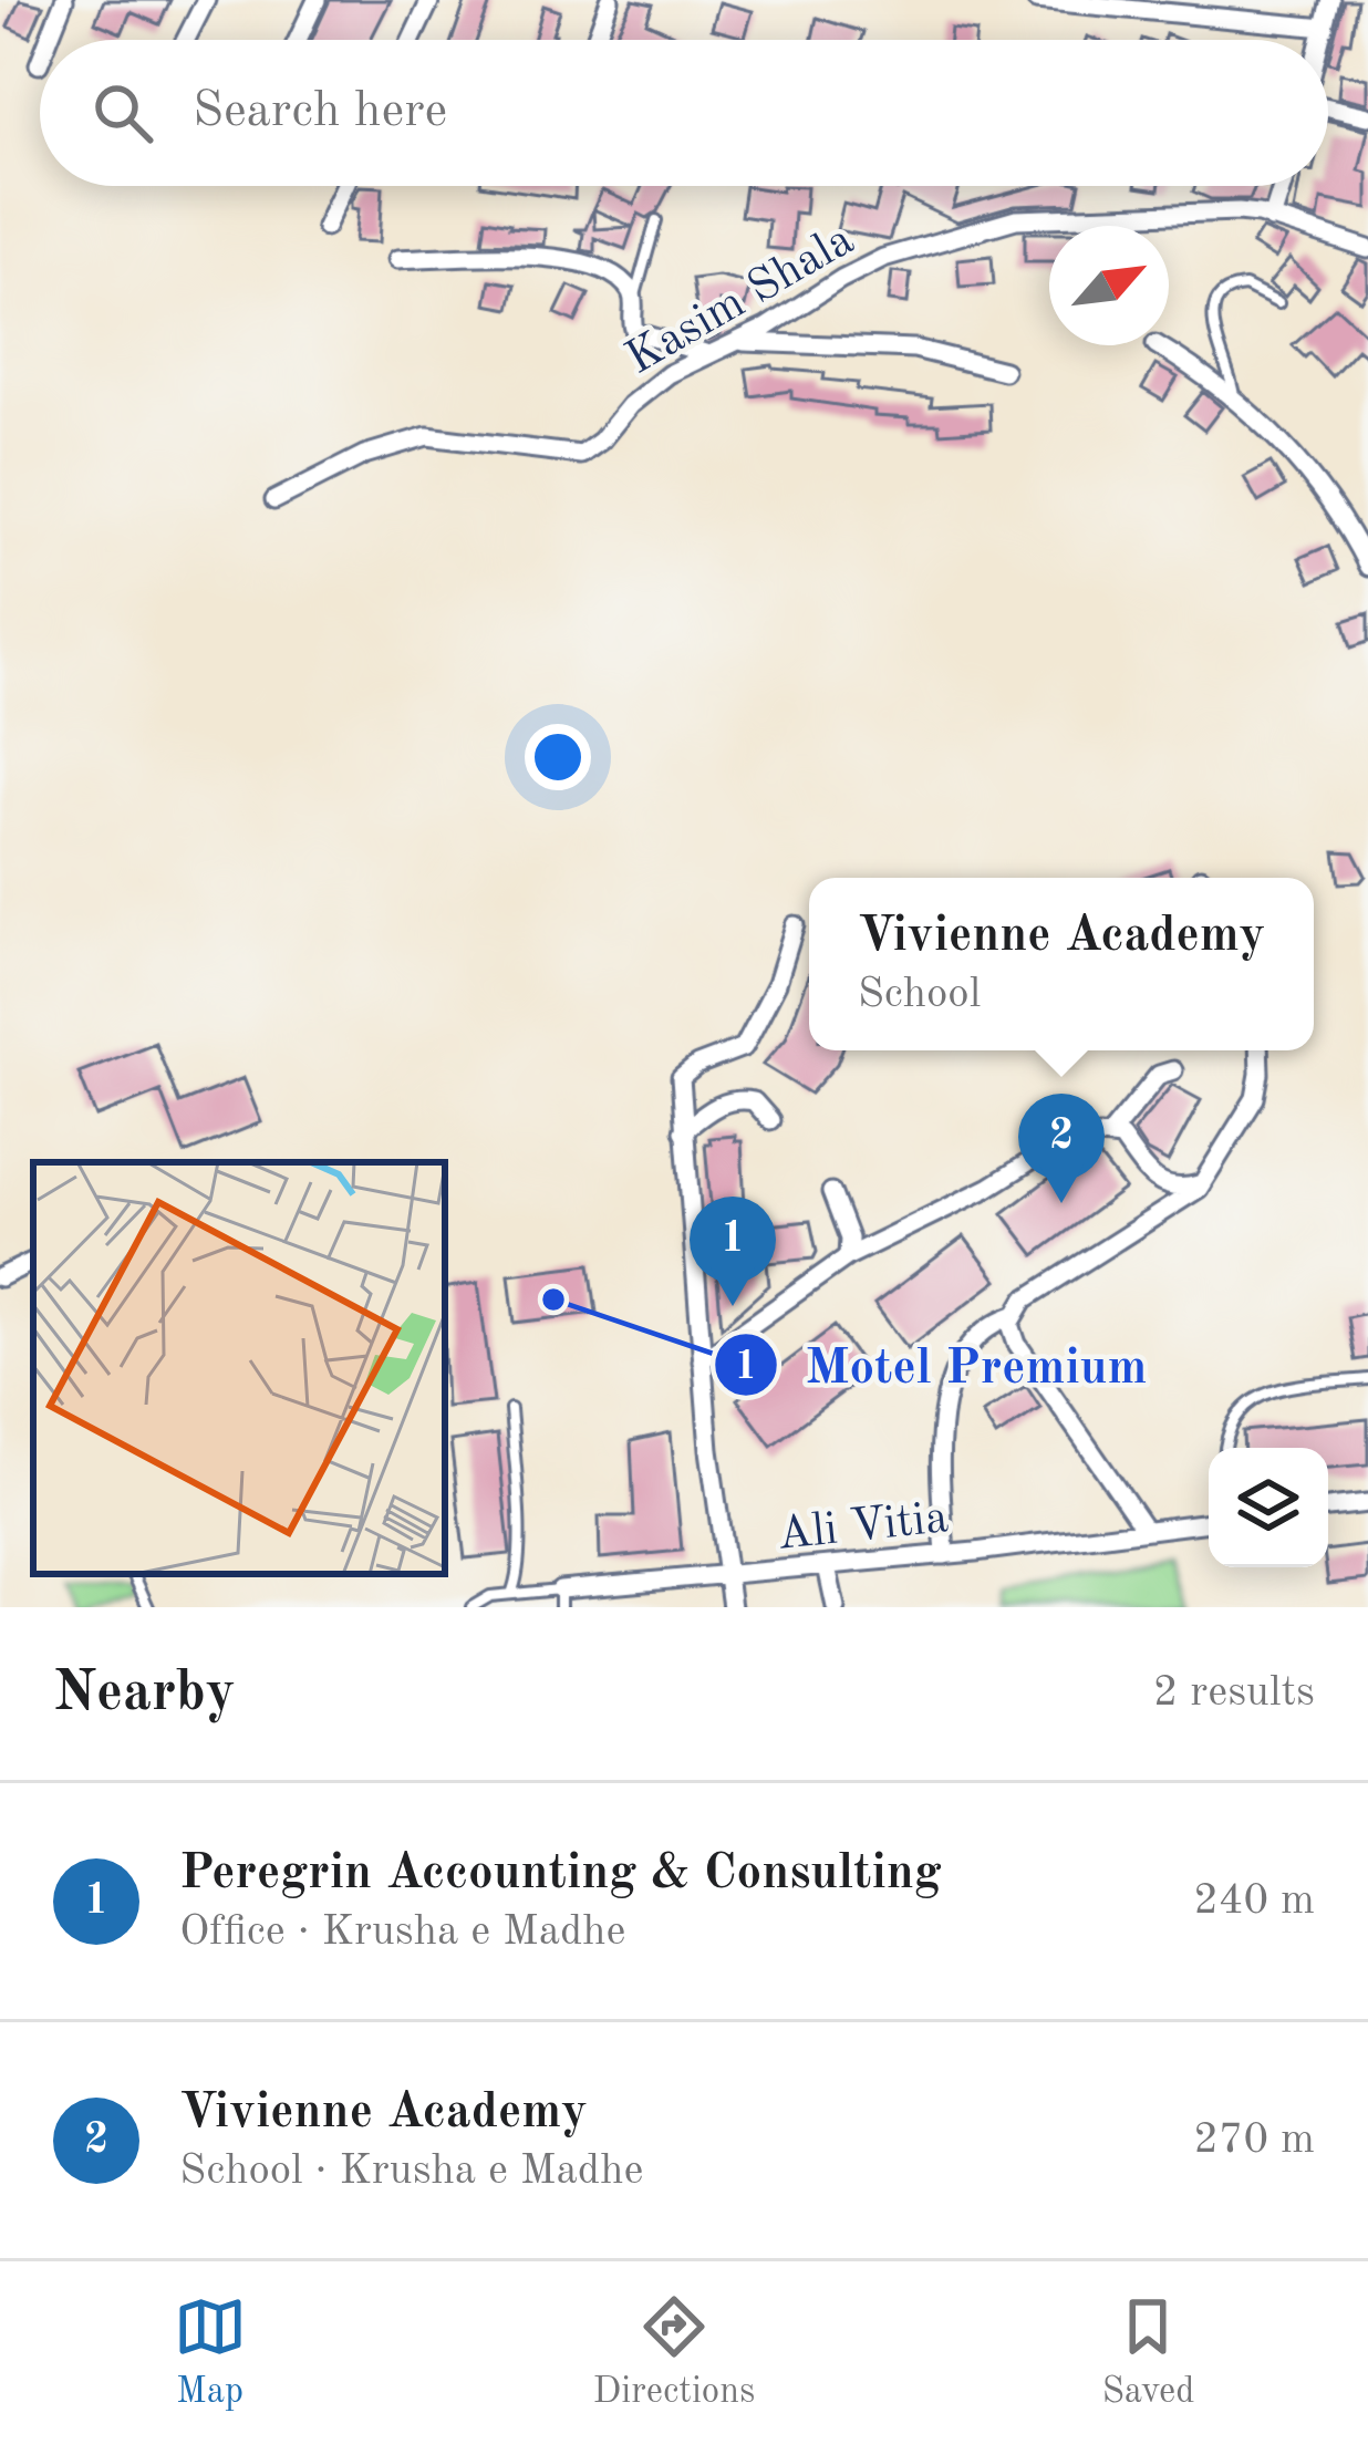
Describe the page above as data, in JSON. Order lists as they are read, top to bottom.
{
  "streets": {
    "street": ["Kasim Shala", "Ali Vitia"]
  },
  "places": ["Motel Premium"],
  "north": "top right",
  "page": {
    "search": "Search here",
    "popup": ["Vivienne Academy", "School"],
    "pins": ["2", "1"],
    "heading": ["Nearby", "2 results"],
    "list": [
      {
        "mark": "1",
        "name": "Peregrin Accounting & Consulting",
        "note": "Office · Krusha e Madhe",
        "value": "240 m"
      },
      {
        "mark": "2",
        "name": "Vivienne Academy",
        "note": "School · Krusha e Madhe",
        "value": "270 m"
      }
    ],
    "nav": ["Map", "Directions", "Saved"]
  }
}
